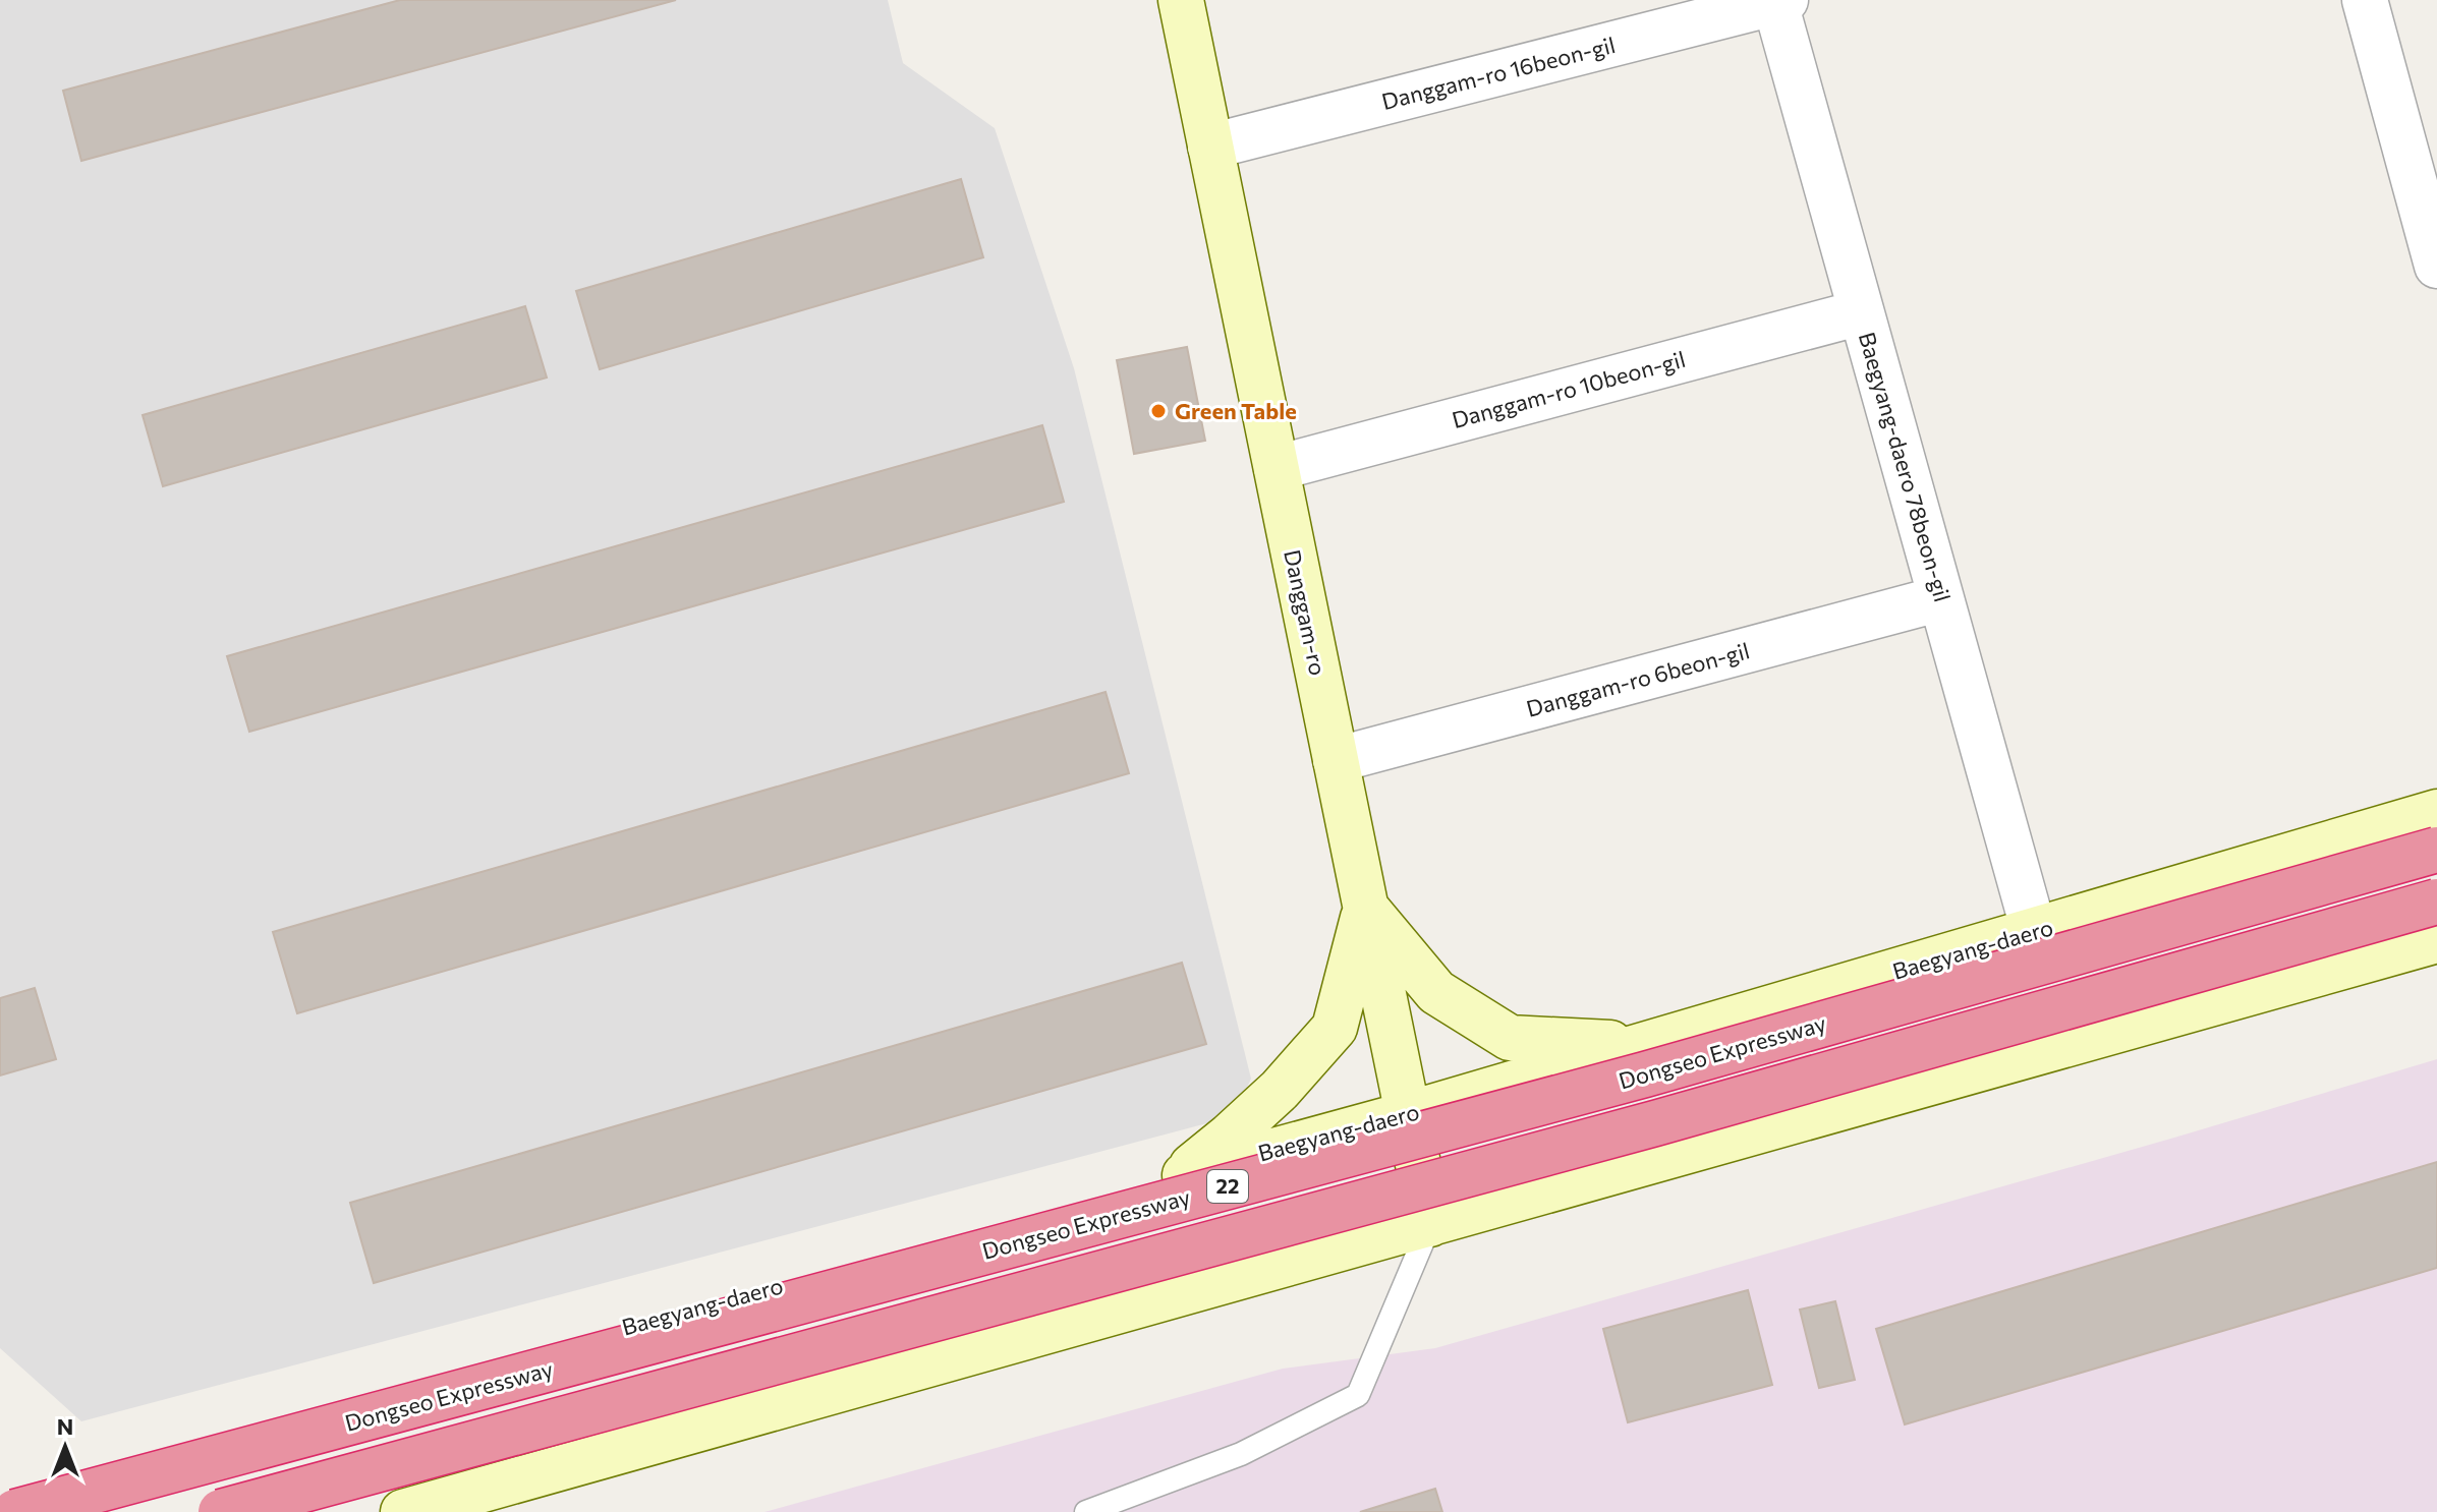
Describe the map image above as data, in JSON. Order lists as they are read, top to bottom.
{
  "streets": {
    "highway": ["Dongseo Expressway", "22"],
    "main road": ["Danggam-ro", "Baegyang-daero"],
    "street": [
      "Danggam-ro 16beon-gil",
      "Danggam-ro 10beon-gil",
      "Baegyang-daero 78beon-gil",
      "Danggam-ro 6beon-gil"
    ]
  },
  "crossings": [
    ["Danggam-ro 16beon-gil", "Baegyang-daero 78beon-gil"],
    ["Danggam-ro 16beon-gil", "Danggam-ro"],
    ["Danggam-ro 10beon-gil", "Baegyang-daero 78beon-gil"],
    ["Danggam-ro 10beon-gil", "Danggam-ro"],
    ["Baegyang-daero 78beon-gil", "Danggam-ro 6beon-gil"],
    ["Baegyang-daero 78beon-gil", "Baegyang-daero"],
    ["Danggam-ro", "Danggam-ro 6beon-gil"],
    ["Danggam-ro", "Baegyang-daero"]
  ],
  "places": ["Green Table"],
  "north": "top"
}
